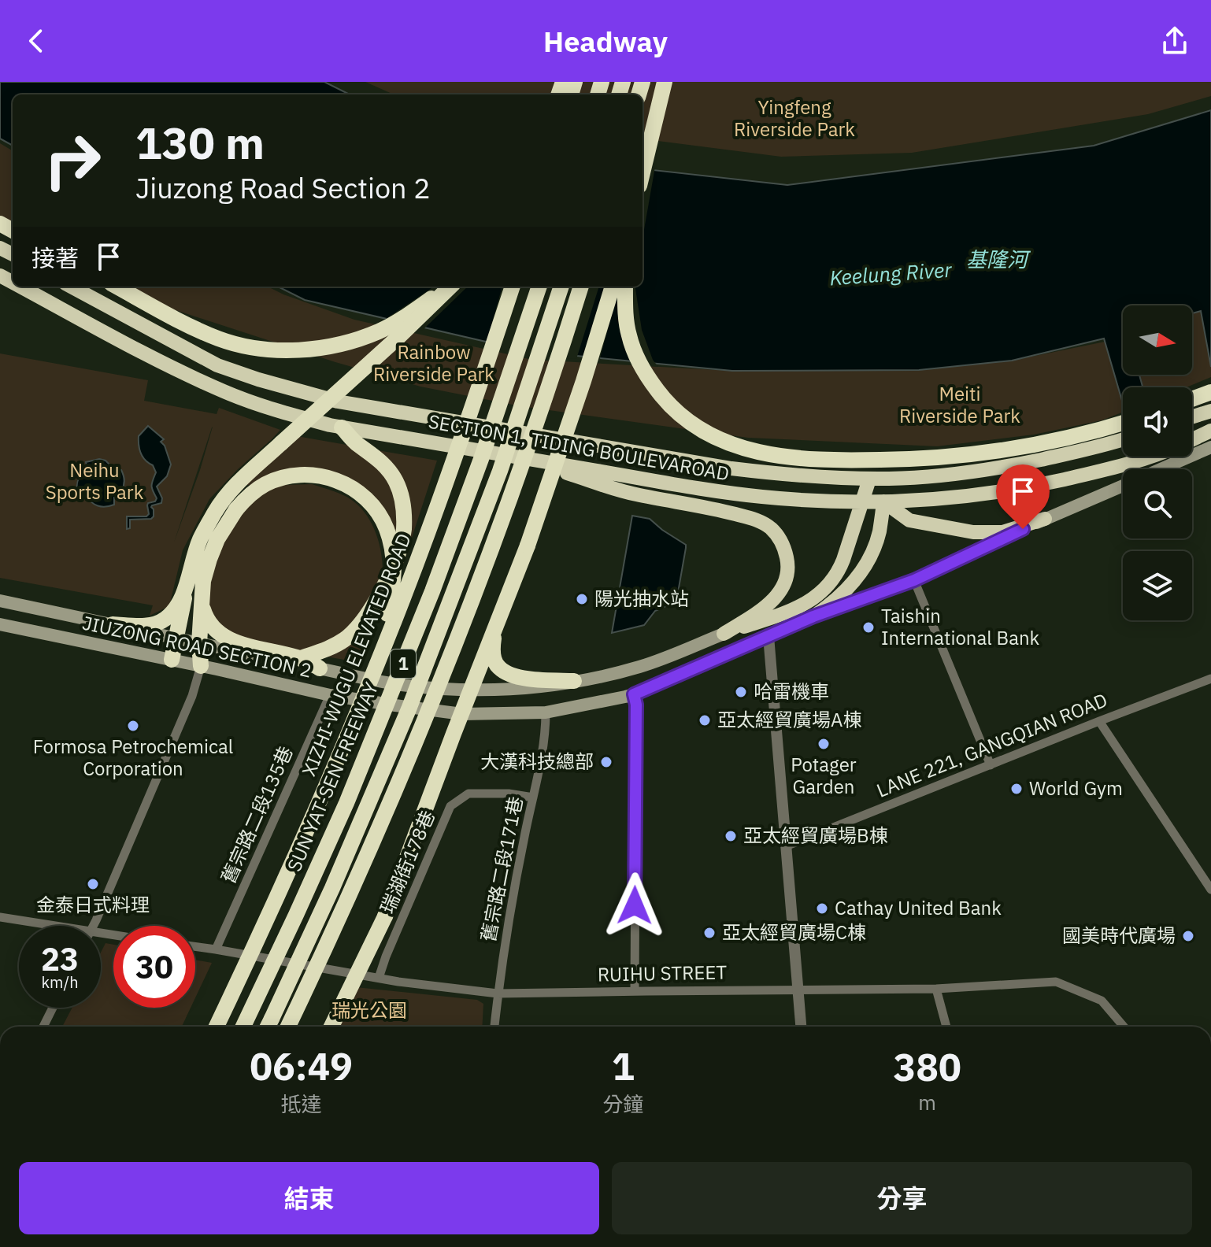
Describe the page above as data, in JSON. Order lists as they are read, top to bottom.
{
  "streets": {
    "highway": [
      "SECTION 1, TIDING BOULEVAROAD",
      "XIZHI-WUGU ELEVATED ROAD",
      "1",
      "SUN YAT-SEN FREEWAY"
    ],
    "main road": ["JIUZONG ROAD SECTION 2"],
    "street": [
      "LANE 221, GANGQIAN ROAD",
      "舊宗路二段135巷",
      "瑞湖街178巷",
      "舊宗路二段171巷",
      "RUIHU STREET"
    ]
  },
  "crossings": [
    ["JIUZONG ROAD SECTION 2", "舊宗路二段135巷"],
    ["JIUZONG ROAD SECTION 2", "舊宗路二段171巷"],
    ["舊宗路二段135巷", "RUIHU STREET"],
    ["瑞湖街178巷", "舊宗路二段171巷"],
    ["瑞湖街178巷", "RUIHU STREET"],
    ["舊宗路二段171巷", "RUIHU STREET"]
  ],
  "water": ["基隆河", "Keelung River"],
  "parks": [
    "Yingfeng Riverside Park",
    "Rainbow Riverside Park",
    "Meiti Riverside Park",
    "Neihu Sports Park",
    "瑞光公園"
  ],
  "places": [
    "陽光抽水站",
    "Taishin International Bank",
    "哈雷機車",
    "亞太經貿廣場A棟",
    "Formosa Petrochemical Corporation",
    "Potager Garden",
    "大漢科技總部",
    "World Gym",
    "亞太經貿廣場B棟",
    "金泰日式料理",
    "Cathay United Bank",
    "亞太經貿廣場C棟",
    "國美時代廣場"
  ],
  "north": "right",
  "page": {
    "header": "Headway",
    "turn": ["130 m", "Jiuzong Road Section 2"],
    "then": "接著",
    "speed": "23 km/h",
    "limit": "30",
    "eta": [
      "06:49",
      "抵達",
      "1",
      "分鐘",
      "380",
      "m"
    ],
    "buttons": ["結束", "分享"]
  }
}
